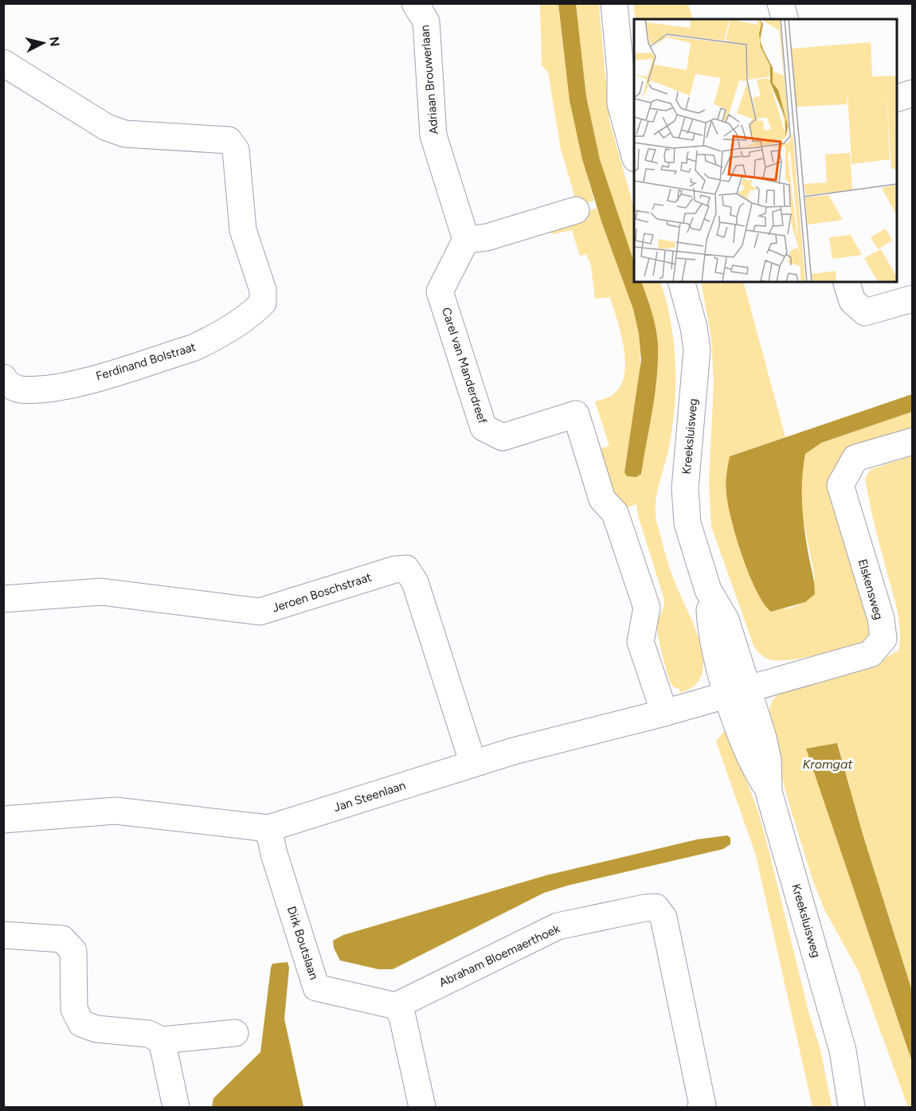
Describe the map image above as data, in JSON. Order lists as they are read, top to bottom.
{
  "streets": {
    "street": [
      "Adriaan Brouwerlaan",
      "Ferdinand Bolstraat",
      "Carel van Manderdreef",
      "Kreeksluisweg",
      "Elskensweg",
      "Jeroen Boschstraat",
      "Jan Steenlaan",
      "Dirk Boutslaan",
      "Abraham Bloemaerthoek"
    ]
  },
  "crossings": [
    ["Adriaan Brouwerlaan", "Carel van Manderdreef"],
    ["Carel van Manderdreef", "Jan Steenlaan"],
    ["Kreeksluisweg", "Elskensweg"],
    ["Kreeksluisweg", "Jan Steenlaan"],
    ["Elskensweg", "Jan Steenlaan"],
    ["Jeroen Boschstraat", "Jan Steenlaan"],
    ["Jan Steenlaan", "Dirk Boutslaan"],
    ["Dirk Boutslaan", "Abraham Bloemaerthoek"]
  ],
  "water": ["Kromgat"],
  "north": "right"
}
